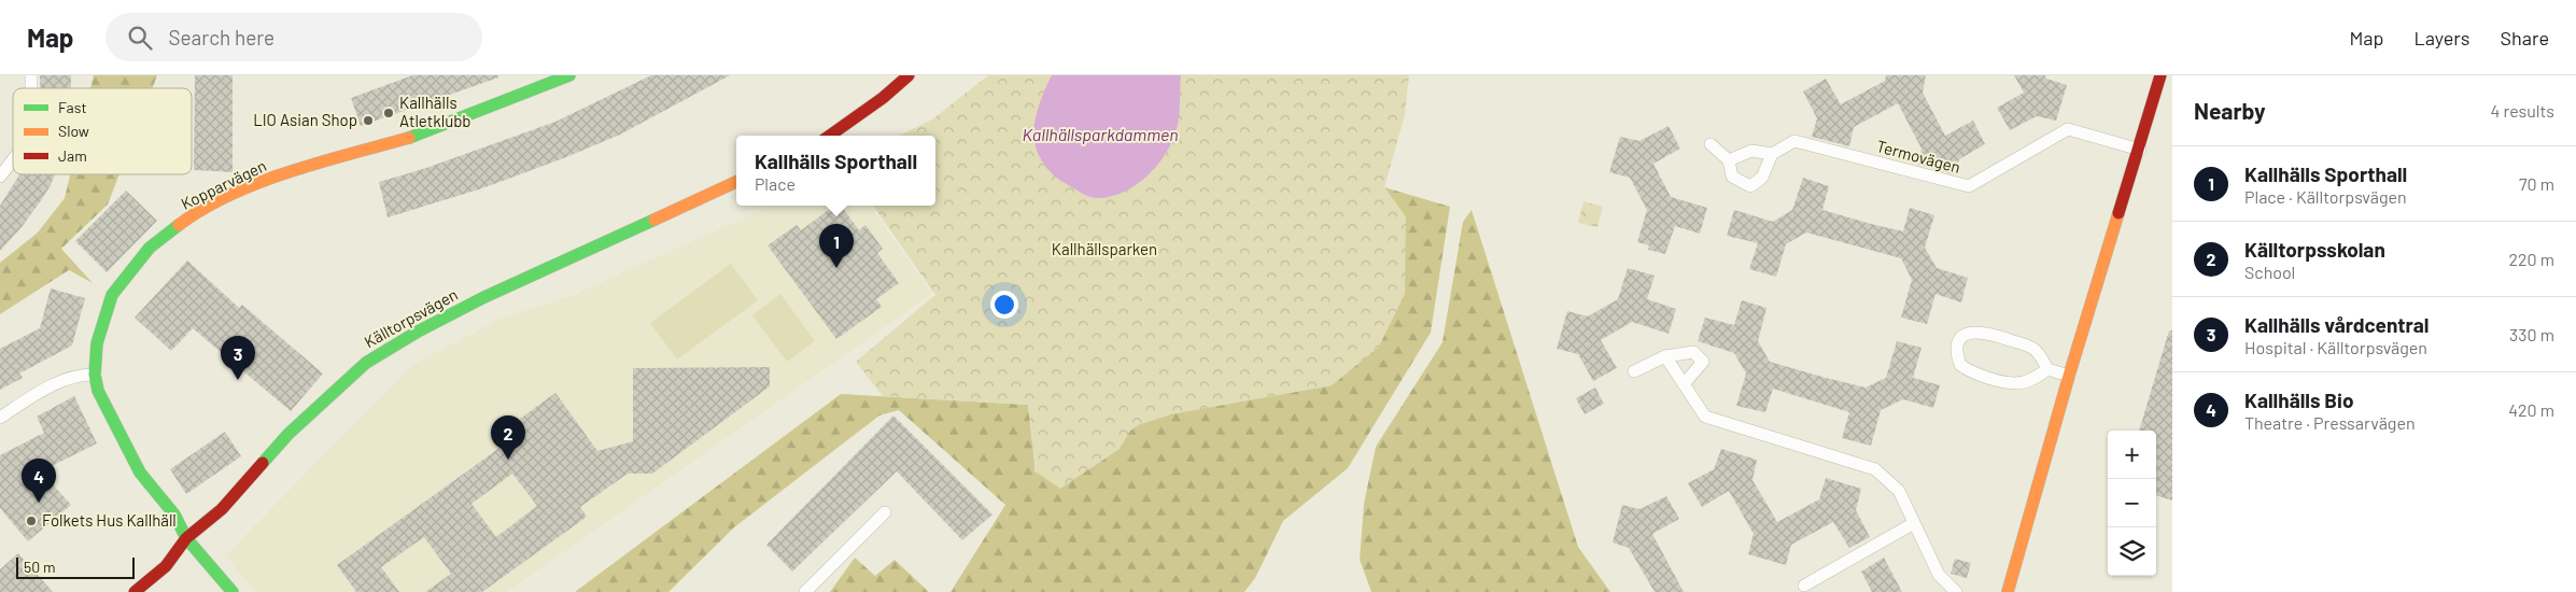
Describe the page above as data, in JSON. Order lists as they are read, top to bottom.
{
  "streets": {
    "street": ["Termovägen", "Kopparvägen", "Källtorpsvägen"]
  },
  "crossings": [
    ["Kopparvägen", "Källtorpsvägen"]
  ],
  "water": ["Kallhällsparkdammen"],
  "parks": ["Kallhällsparken"],
  "places": ["Kallhälls Atletklubb", "LIO Asian Shop", "Folkets Hus Kallhäll"],
  "legend": ["Fast", "Slow", "Jam"],
  "scale_bar": "50 m",
  "page": {
    "header": "Map",
    "search": "Search here",
    "nav": ["Map", "Layers", "Share"],
    "heading": ["Nearby", "4 results"],
    "popup": ["Kallhälls Sporthall", "Place"],
    "list": [
      {
        "mark": "1",
        "name": "Kallhälls Sporthall",
        "note": "Place · Källtorpsvägen",
        "value": "70 m"
      },
      {
        "mark": "2",
        "name": "Källtorpsskolan",
        "note": "School",
        "value": "220 m"
      },
      {
        "mark": "3",
        "name": "Kallhälls vårdcentral",
        "note": "Hospital · Källtorpsvägen",
        "value": "330 m"
      },
      {
        "mark": "4",
        "name": "Kallhälls Bio",
        "note": "Theatre · Pressarvägen",
        "value": "420 m"
      }
    ],
    "pins": [
      "1",
      "3",
      "2",
      "4"
    ],
    "map_buttons": ["+", "−"],
    "scale": "50 m"
  }
}
